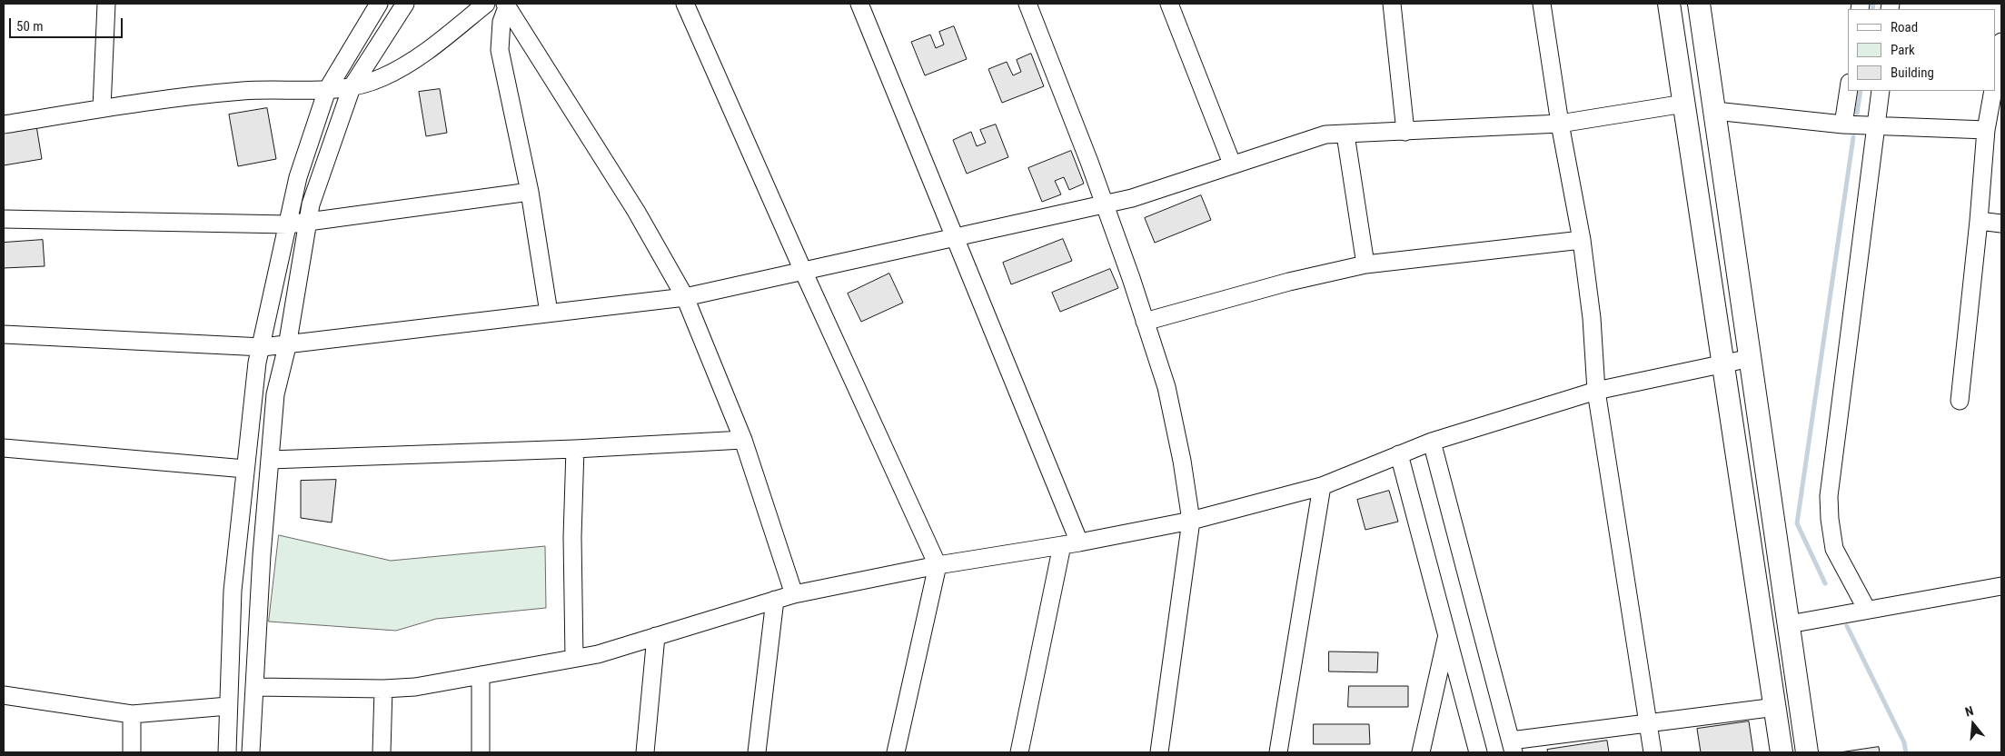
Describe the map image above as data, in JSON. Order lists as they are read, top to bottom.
{
  "legend": ["Road", "Park", "Building"],
  "scale_bar": "50 m",
  "north": "top"
}
